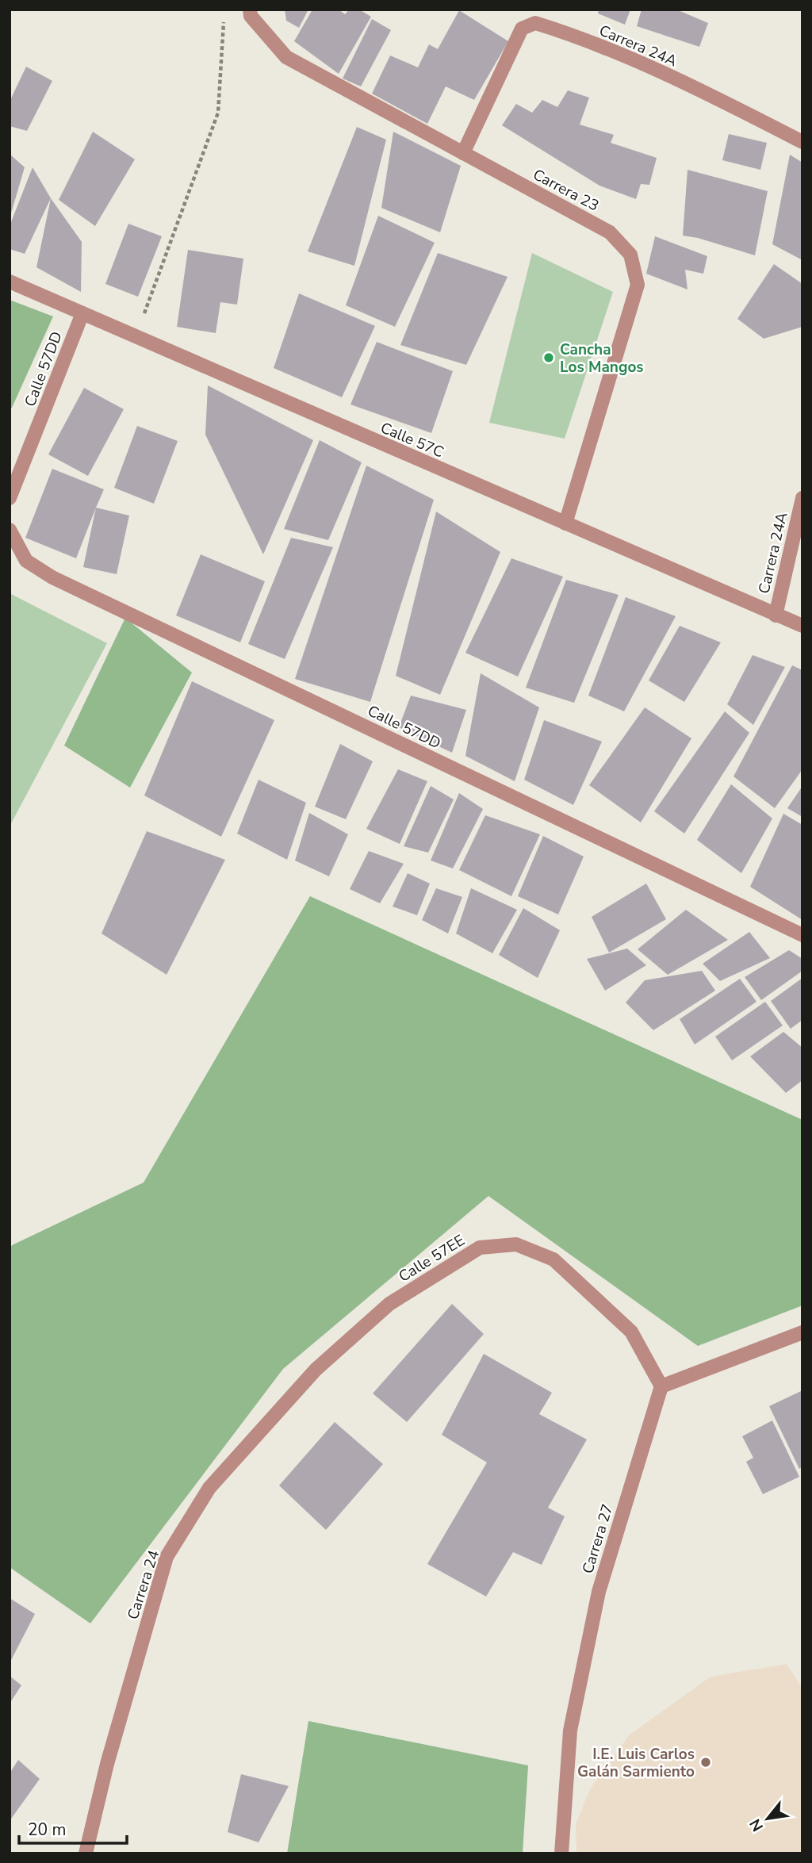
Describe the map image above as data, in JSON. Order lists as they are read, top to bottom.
{
  "streets": {
    "street": [
      "Carrera 24A",
      "Carrera 23",
      "Calle 57DD",
      "Calle 57C",
      "Calle 57EE",
      "Carrera 27",
      "Carrera 24"
    ]
  },
  "crossings": [
    ["Carrera 24A", "Carrera 23"],
    ["Carrera 24A", "Calle 57C"],
    ["Carrera 23", "Calle 57C"],
    ["Calle 57DD", "Calle 57C"],
    ["Calle 57EE", "Carrera 27"],
    ["Calle 57EE", "Carrera 24"]
  ],
  "places": ["Cancha Los Mangos", "I.E. Luis Carlos Galán Sarmiento"],
  "scale_bar": "20 m",
  "north": "bottom left"
}
